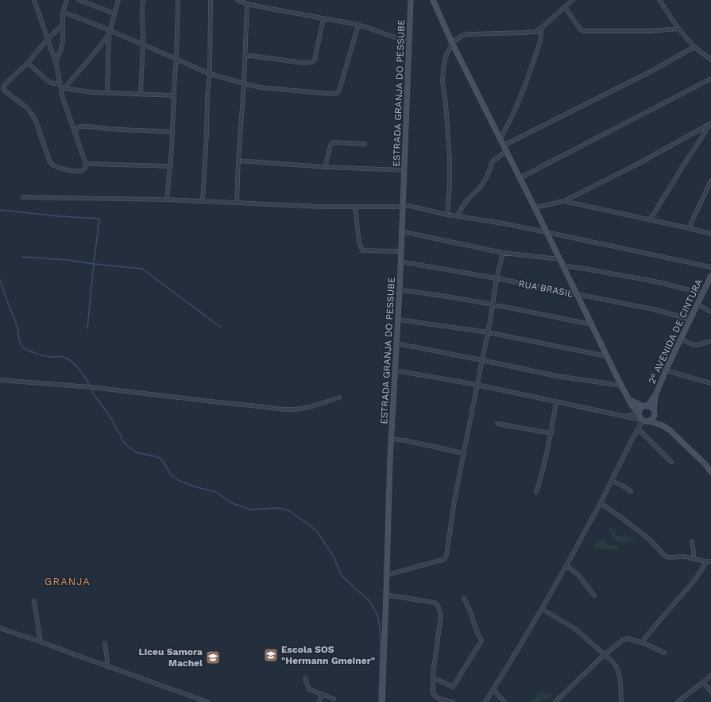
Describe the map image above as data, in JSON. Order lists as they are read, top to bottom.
{
  "streets": {
    "street": ["ESTRADA GRANJA DO PESSUBE", "RUA BRASIL", "2° AVENIDA DE CINTURA"]
  },
  "crossings": [
    ["ESTRADA GRANJA DO PESSUBE", "RUA BRASIL"],
    ["RUA BRASIL", "2° AVENIDA DE CINTURA"]
  ],
  "districts": ["GRANJA"],
  "places": {
    "school or university": ["Escola SOS \"Hermann Gmeiner\"", "Liceu Samora Machel"]
  }
}
